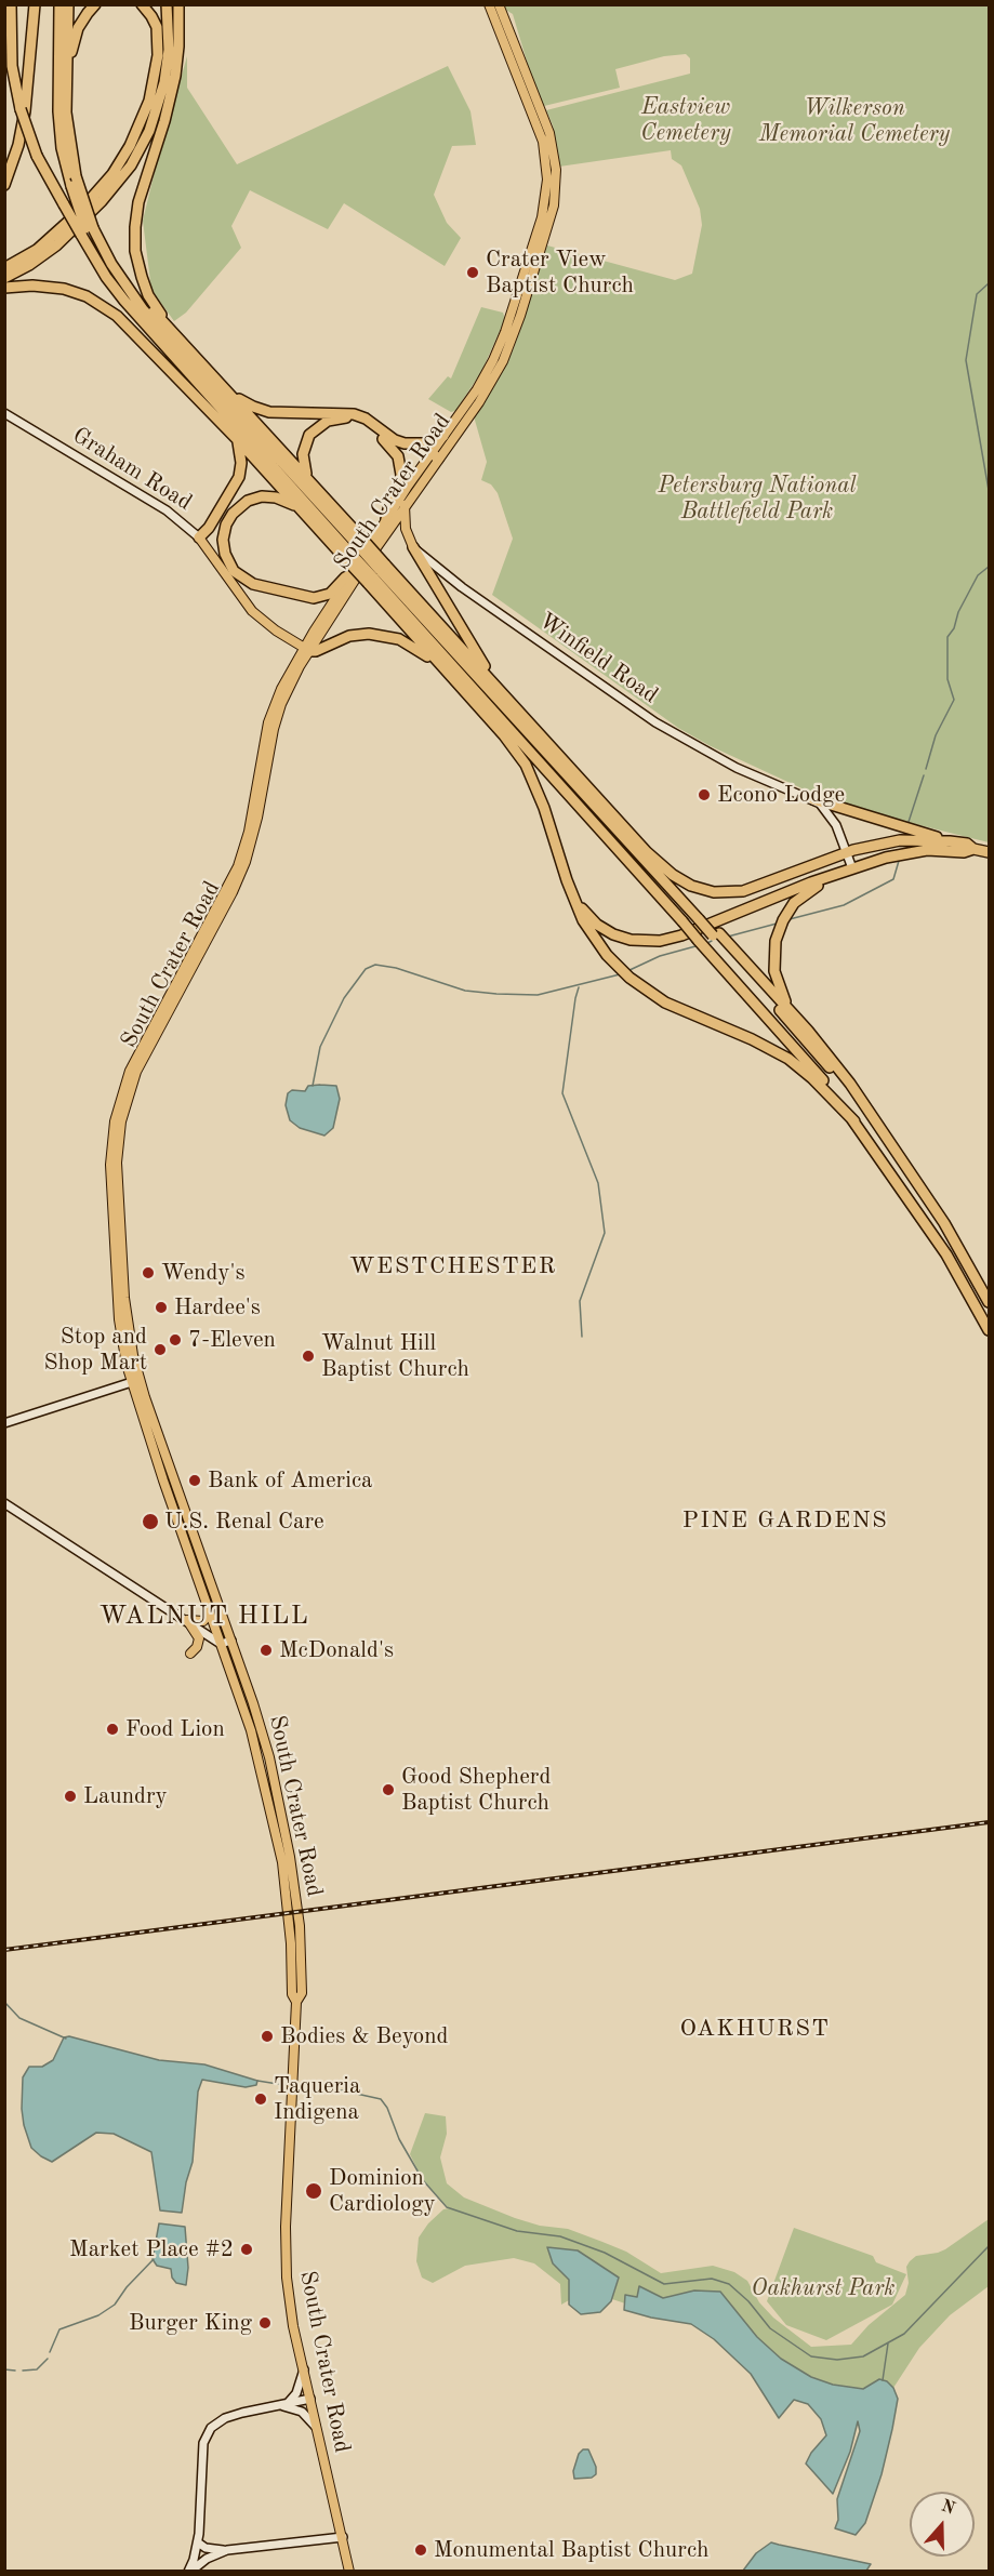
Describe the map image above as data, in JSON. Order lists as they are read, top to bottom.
{
  "streets": {
    "main road": ["Graham Road", "South Crater Road", "Winfield Road"]
  },
  "crossings": [
    ["Graham Road", "South Crater Road"]
  ],
  "districts": [
    "WESTCHESTER",
    "PINE GARDENS",
    "WALNUT HILL",
    "OAKHURST"
  ],
  "parks": [
    "Eastview Cemetery",
    "Wilkerson Memorial Cemetery",
    "Petersburg National Battlefield Park",
    "Oakhurst Park"
  ],
  "places": [
    "Crater View Baptist Church",
    "Econo Lodge",
    "Wendy's",
    "Hardee's",
    "7-Eleven",
    "Stop and Shop Mart",
    "Walnut Hill Baptist Church",
    "Bank of America",
    "U.S. Renal Care",
    "McDonald's",
    "Food Lion",
    "Good Shepherd Baptist Church",
    "Laundry",
    "Bodies & Beyond",
    "Taqueria Indigena",
    "Dominion Cardiology",
    "Market Place #2",
    "Burger King",
    "Monumental Baptist Church"
  ],
  "north": "top"
}
